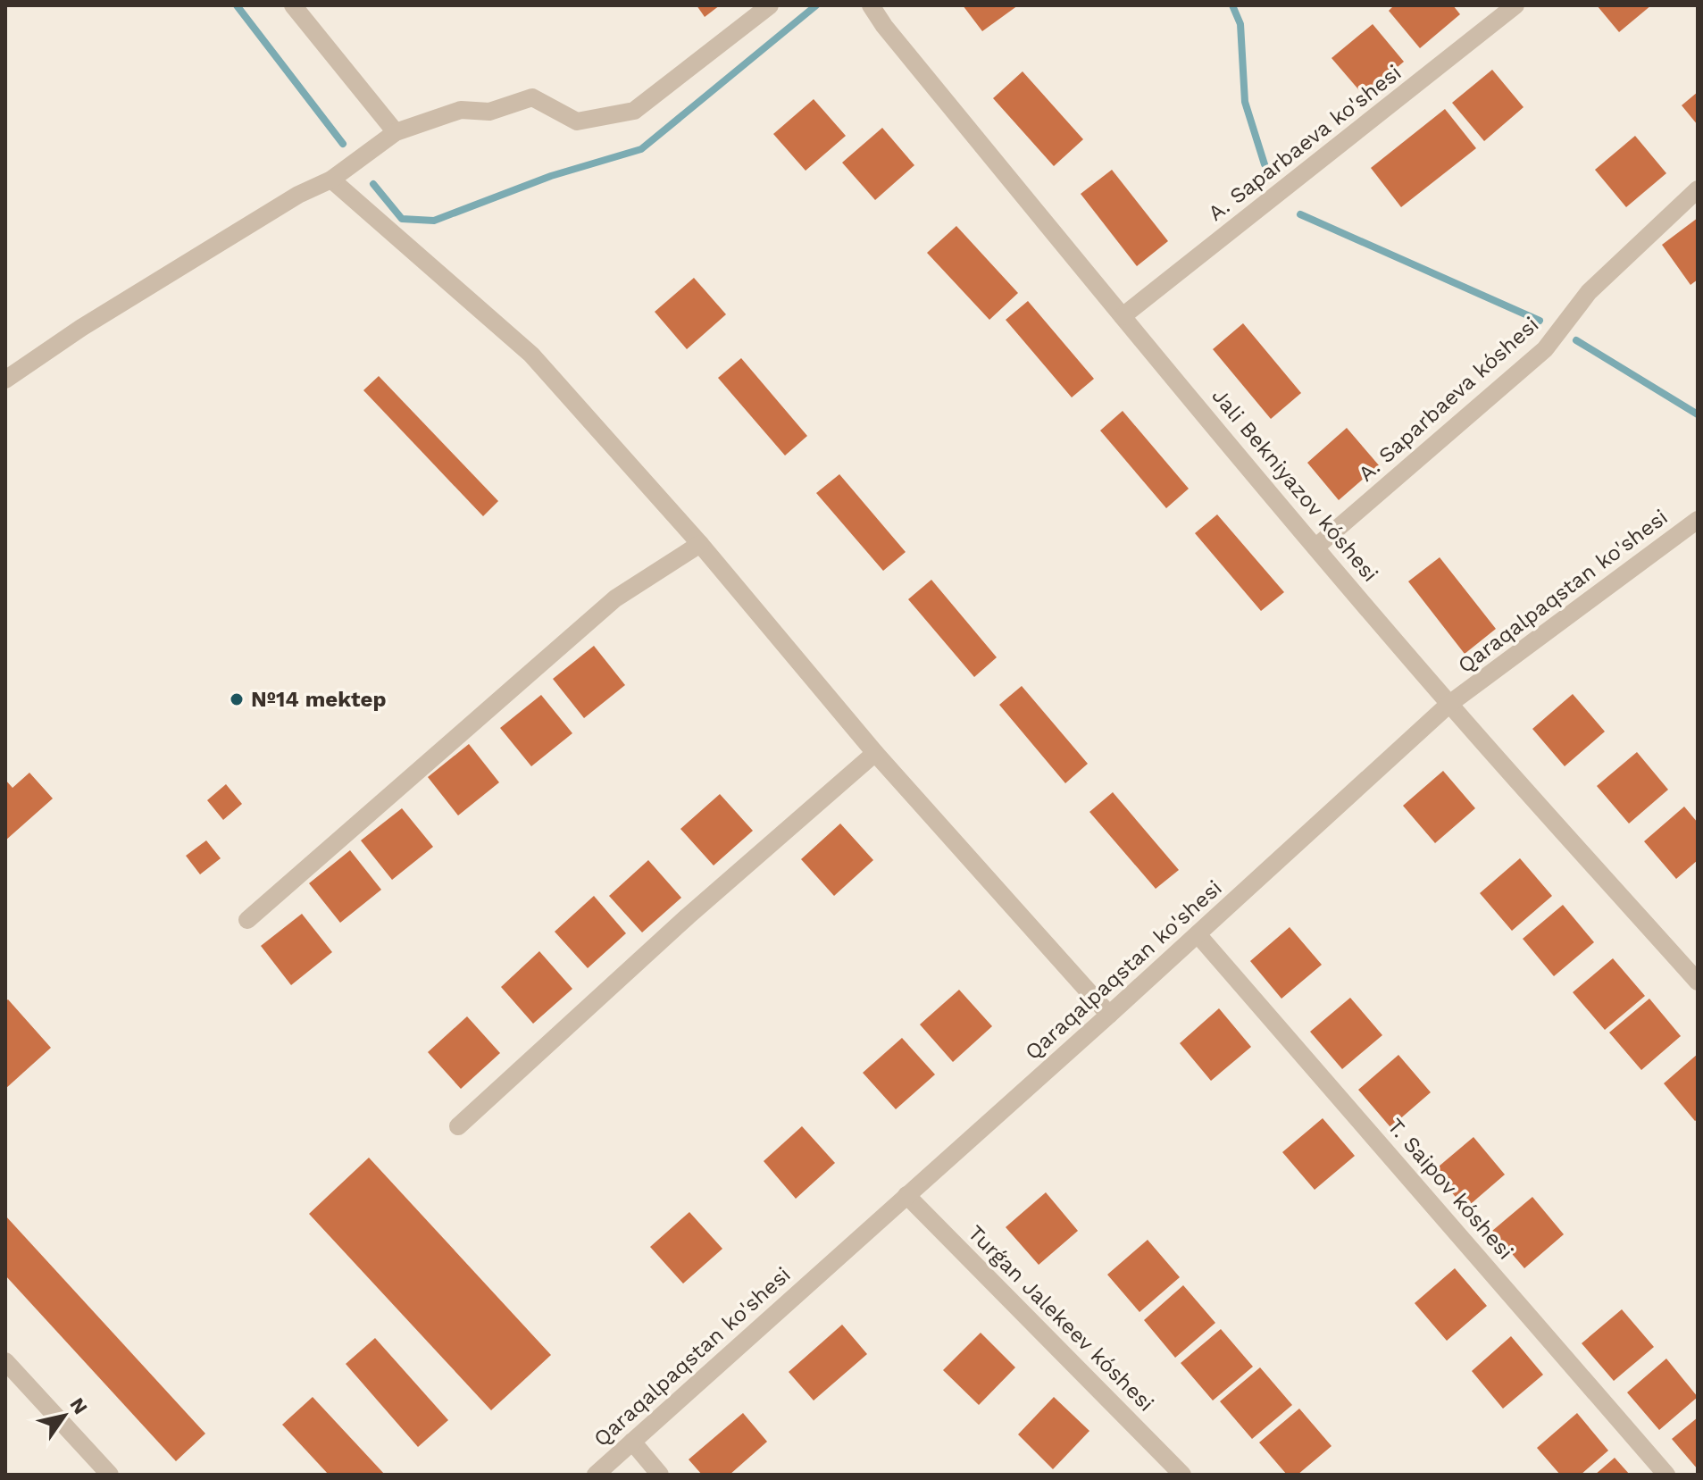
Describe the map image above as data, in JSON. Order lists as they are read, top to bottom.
{
  "streets": {
    "street": [
      "A. Saparbaeva ko'shesi",
      "A. Saparbaeva kóshesi",
      "Jali Bekniyazov kóshesi",
      "Qaraqalpaqstan ko'shesi",
      "T. Saipov kóshesi",
      "Turǵan Jalekeev kóshesi"
    ]
  },
  "crossings": [
    ["A. Saparbaeva ko'shesi", "Jali Bekniyazov kóshesi"],
    ["A. Saparbaeva kóshesi", "Jali Bekniyazov kóshesi"],
    ["Jali Bekniyazov kóshesi", "Qaraqalpaqstan ko'shesi"],
    ["Qaraqalpaqstan ko'shesi", "T. Saipov kóshesi"],
    ["Qaraqalpaqstan ko'shesi", "Turǵan Jalekeev kóshesi"]
  ],
  "places": ["№14 mektep"],
  "north": "top right"
}
